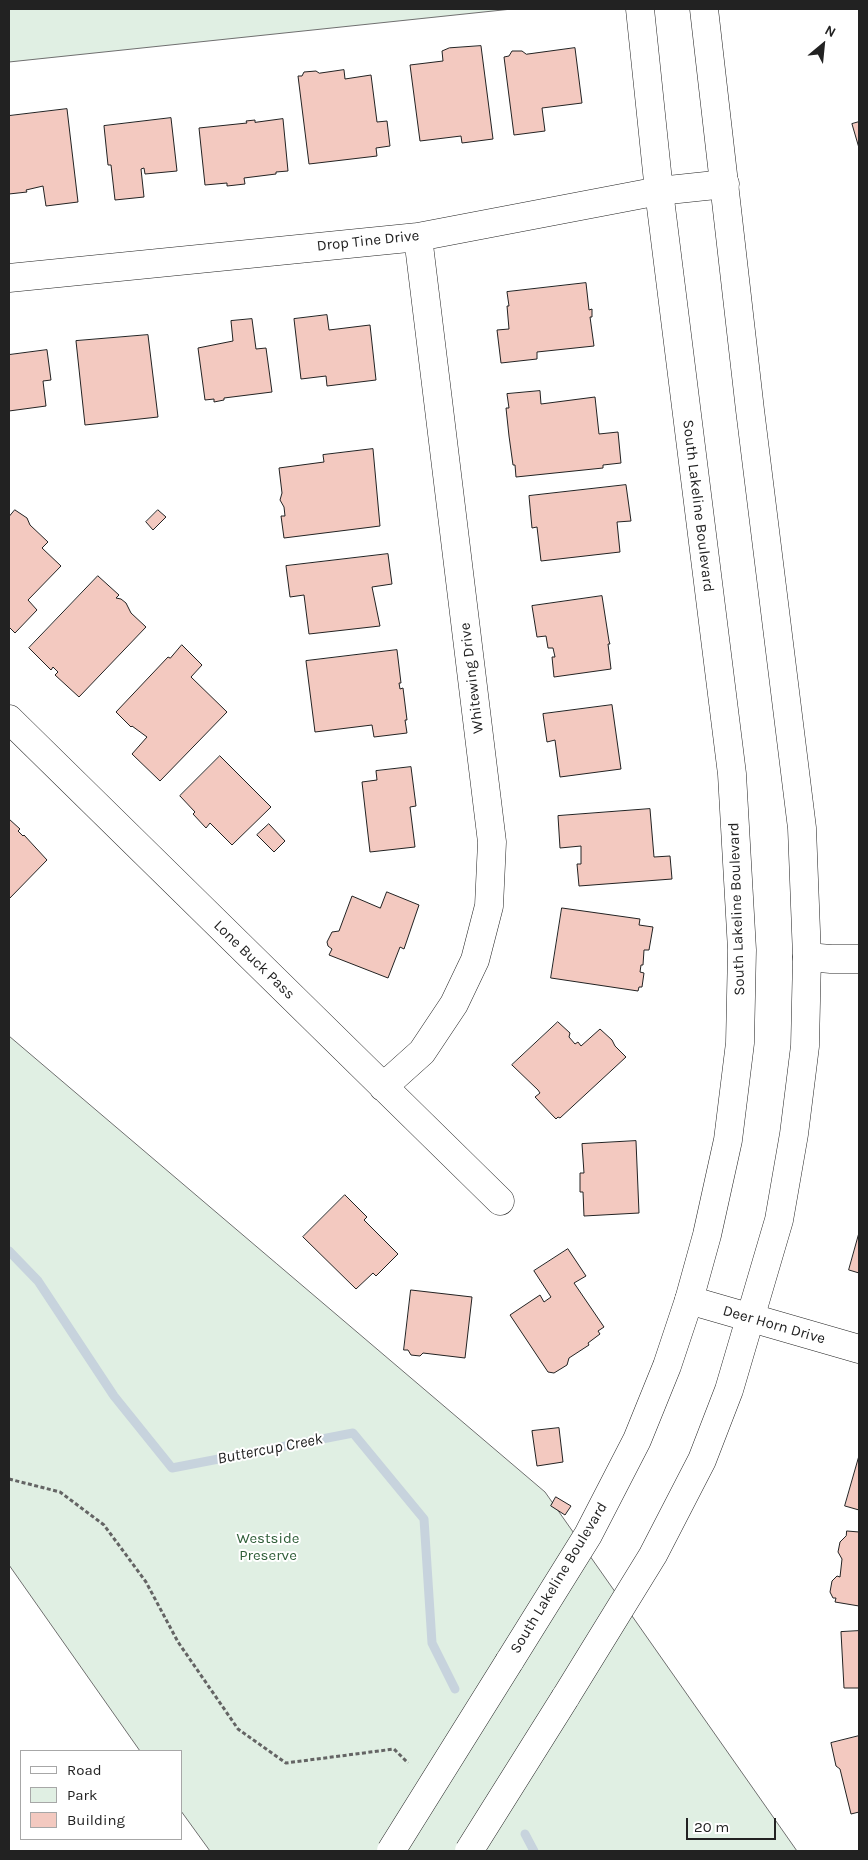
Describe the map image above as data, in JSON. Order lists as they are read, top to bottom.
{
  "streets": {
    "main road": [
      "Drop Tine Drive",
      "South Lakeline Boulevard",
      "Whitewing Drive",
      "Lone Buck Pass",
      "Deer Horn Drive"
    ]
  },
  "crossings": [
    ["Drop Tine Drive", "South Lakeline Boulevard"],
    ["Drop Tine Drive", "Whitewing Drive"],
    ["South Lakeline Boulevard", "Deer Horn Drive"],
    ["Whitewing Drive", "Lone Buck Pass"]
  ],
  "water": ["Buttercup Creek"],
  "parks": ["Westside Preserve"],
  "legend": ["Road", "Park", "Building"],
  "scale_bar": "20 m",
  "north": "top right"
}
